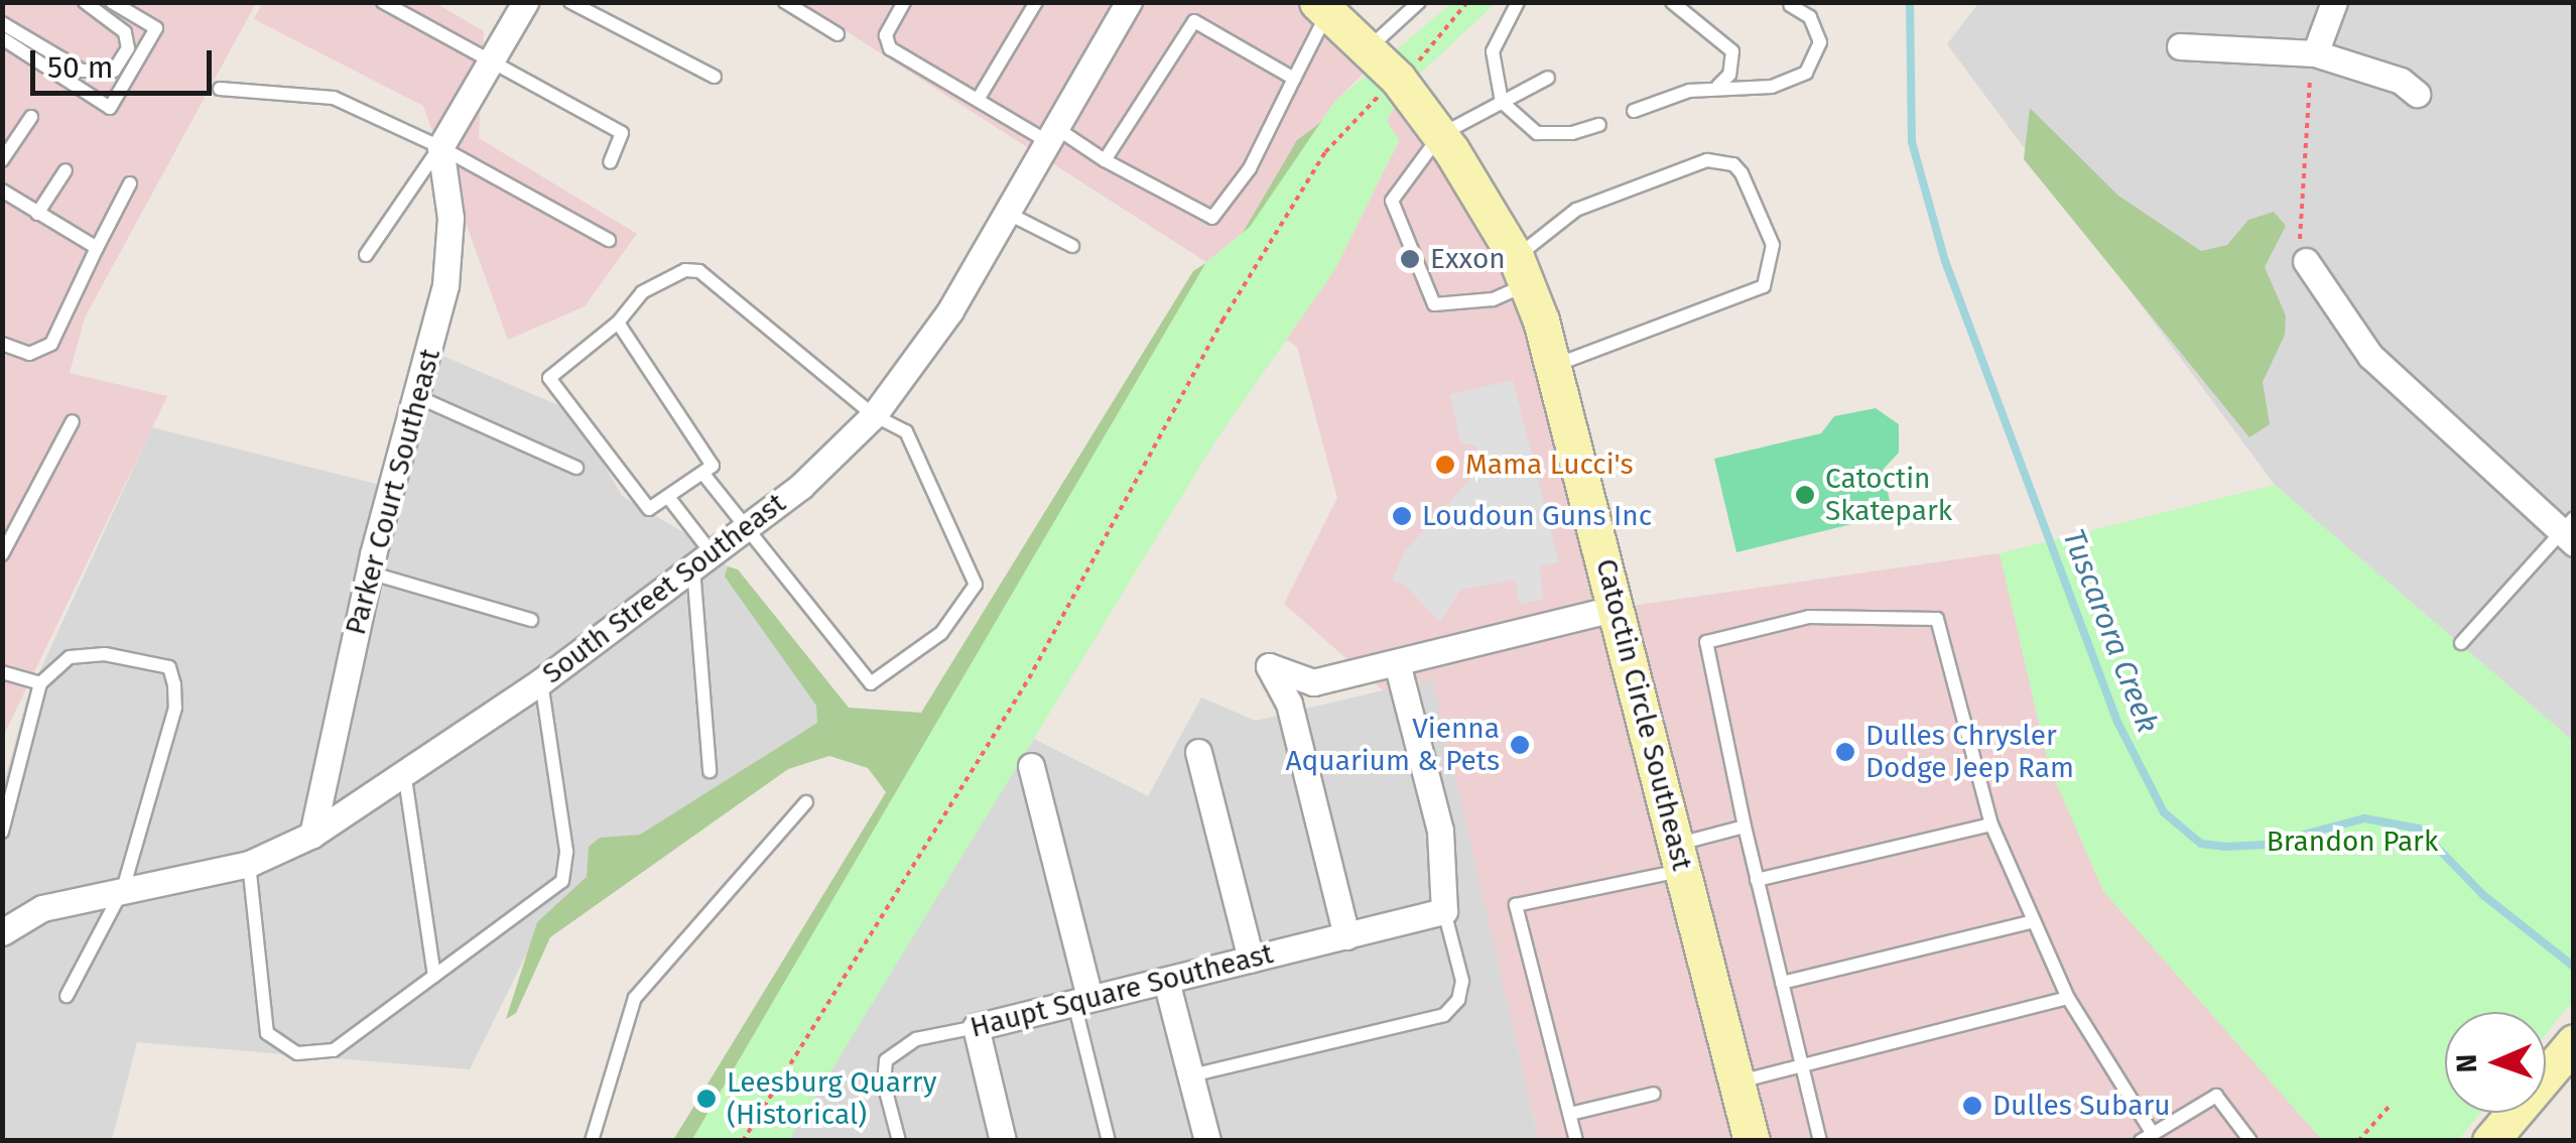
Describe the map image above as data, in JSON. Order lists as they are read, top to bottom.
{
  "streets": {
    "main road": ["Catoctin Circle Southeast"],
    "street": ["Parker Court Southeast", "South Street Southeast", "Haupt Square Southeast"]
  },
  "crossings": [
    ["Parker Court Southeast", "South Street Southeast"]
  ],
  "water": ["Tuscarora Creek"],
  "parks": ["Brandon Park"],
  "places": [
    "Exxon",
    "Mama Lucci's",
    "Catoctin Skatepark",
    "Loudoun Guns Inc",
    "Vienna Aquarium & Pets",
    "Dulles Chrysler Dodge Jeep Ram",
    "Leesburg Quarry (Historical)",
    "Dulles Subaru"
  ],
  "scale_bar": "50 m",
  "north": "left"
}
